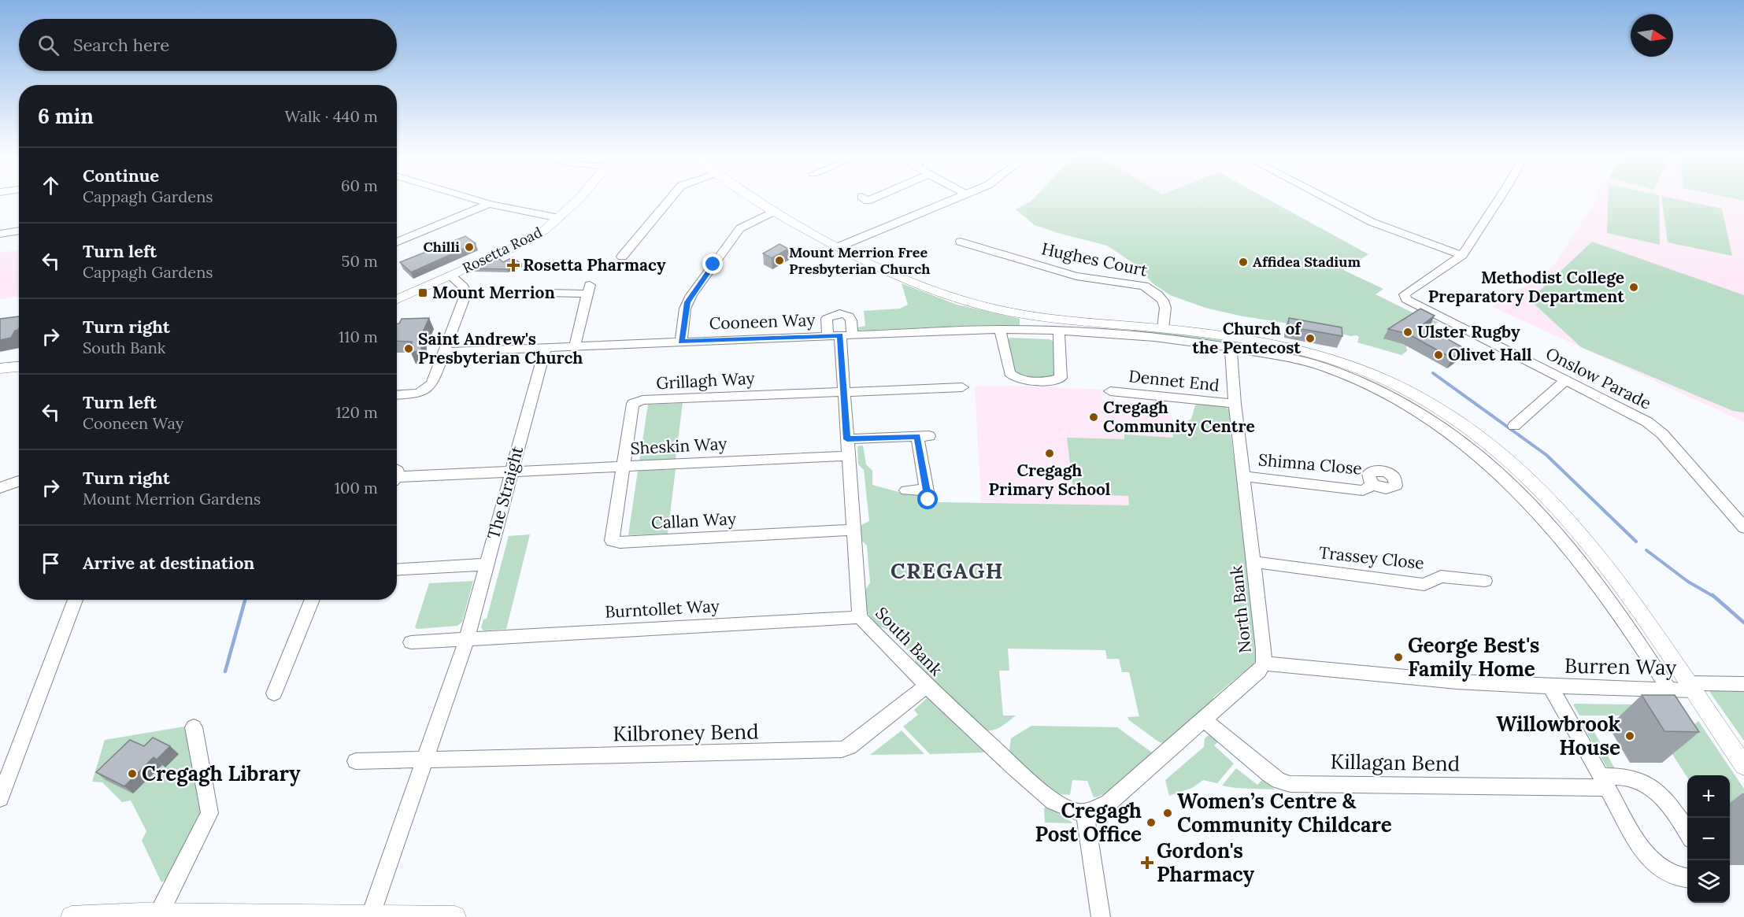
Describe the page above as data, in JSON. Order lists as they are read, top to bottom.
{
  "streets": {
    "street": [
      "Rosetta Road",
      "Hughes Court",
      "Cooneen Way",
      "Onslow Parade",
      "Grillagh Way",
      "Dennet End",
      "Sheskin Way",
      "Shimna Close",
      "The Straight",
      "Callan Way",
      "Trassey Close",
      "Burntollet Way",
      "North Bank",
      "South Bank",
      "Burren Way",
      "Kilbroney Bend",
      "Killagan Bend"
    ]
  },
  "crossings": [
    ["Cooneen Way", "The Straight"],
    ["Cooneen Way", "North Bank"],
    ["Cooneen Way", "South Bank"],
    ["Cooneen Way", "Burren Way"],
    ["Grillagh Way", "Sheskin Way"],
    ["Grillagh Way", "Callan Way"],
    ["Grillagh Way", "South Bank"],
    ["Dennet End", "North Bank"],
    ["Sheskin Way", "The Straight"],
    ["Sheskin Way", "Callan Way"],
    ["Sheskin Way", "South Bank"],
    ["Shimna Close", "North Bank"],
    ["The Straight", "Burntollet Way"],
    ["The Straight", "Kilbroney Bend"],
    ["Callan Way", "South Bank"],
    ["Trassey Close", "North Bank"],
    ["Burntollet Way", "South Bank"],
    ["North Bank", "South Bank"],
    ["North Bank", "Burren Way"],
    ["North Bank", "Killagan Bend"],
    ["South Bank", "Kilbroney Bend"]
  ],
  "districts": ["CREGAGH"],
  "places": {
    "other": [
      "Chilli",
      "Mount Merrion Free Presbyterian Church",
      "Affidea Stadium",
      "Methodist College Preparatory Department",
      "Ulster Rugby",
      "Church of the Pentecost",
      "Saint Andrew's Presbyterian Church",
      "Olivet Hall",
      "Cregagh Community Centre",
      "Cregagh Primary School",
      "George Best's Family Home",
      "Willowbrook House",
      "Cregagh Library",
      "Women’s Centre & Community Childcare",
      "Cregagh Post Office"
    ],
    "health": ["Rosetta Pharmacy", "Gordon's Pharmacy"],
    "transit": ["Mount Merrion"]
  },
  "north": "right",
  "page": {
    "search": "Search here",
    "heading": ["6 min", "Walk · 440 m"],
    "list": [
      ["Continue", "Cappagh Gardens", "60 m"],
      ["Turn left", "Cappagh Gardens", "50 m"],
      ["Turn right", "South Bank", "110 m"],
      ["Turn left", "Cooneen Way", "120 m"],
      ["Turn right", "Mount Merrion Gardens", "100 m"],
      "Arrive at destination"
    ],
    "map_buttons": ["+", "−"]
  }
}
